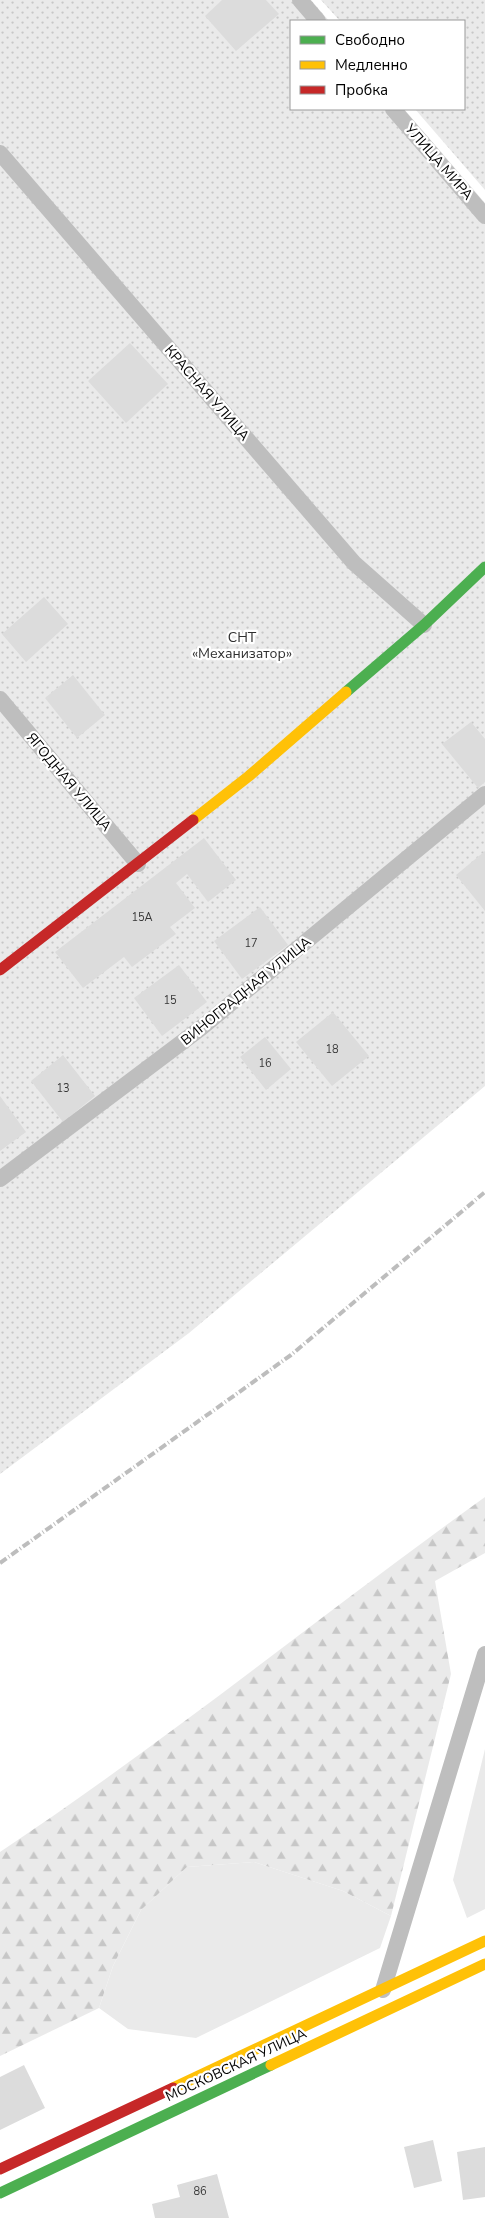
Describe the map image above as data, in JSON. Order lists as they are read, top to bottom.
{
  "streets": {
    "main road": ["МОСКОВСКАЯ УЛИЦА"],
    "lane": [
      "УЛИЦА МИРА",
      "КРАСНАЯ УЛИЦА",
      "ЯГОДНАЯ УЛИЦА",
      "ВИНОГРАДНАЯ УЛИЦА"
    ]
  },
  "parks": ["СНТ «Механизатор»"],
  "house_numbers": [
    "15А",
    "17",
    "15",
    "18",
    "16",
    "13",
    "86"
  ],
  "legend": ["Свободно", "Медленно", "Пробка"]
}
